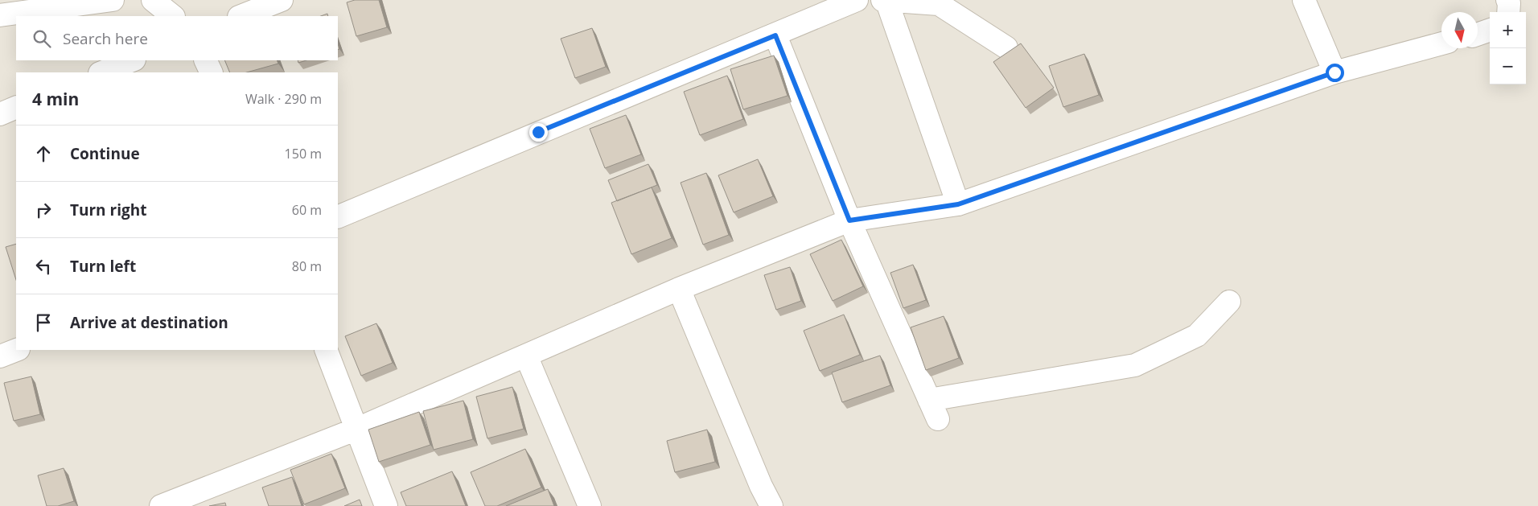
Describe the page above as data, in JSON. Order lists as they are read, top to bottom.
{
  "north": "bottom",
  "page": {
    "map_buttons": ["+", "−"],
    "search": "Search here",
    "heading": ["4 min", "Walk · 290 m"],
    "list": [
      ["Continue", "150 m"],
      ["Turn right", "60 m"],
      ["Turn left", "80 m"],
      "Arrive at destination"
    ]
  }
}
